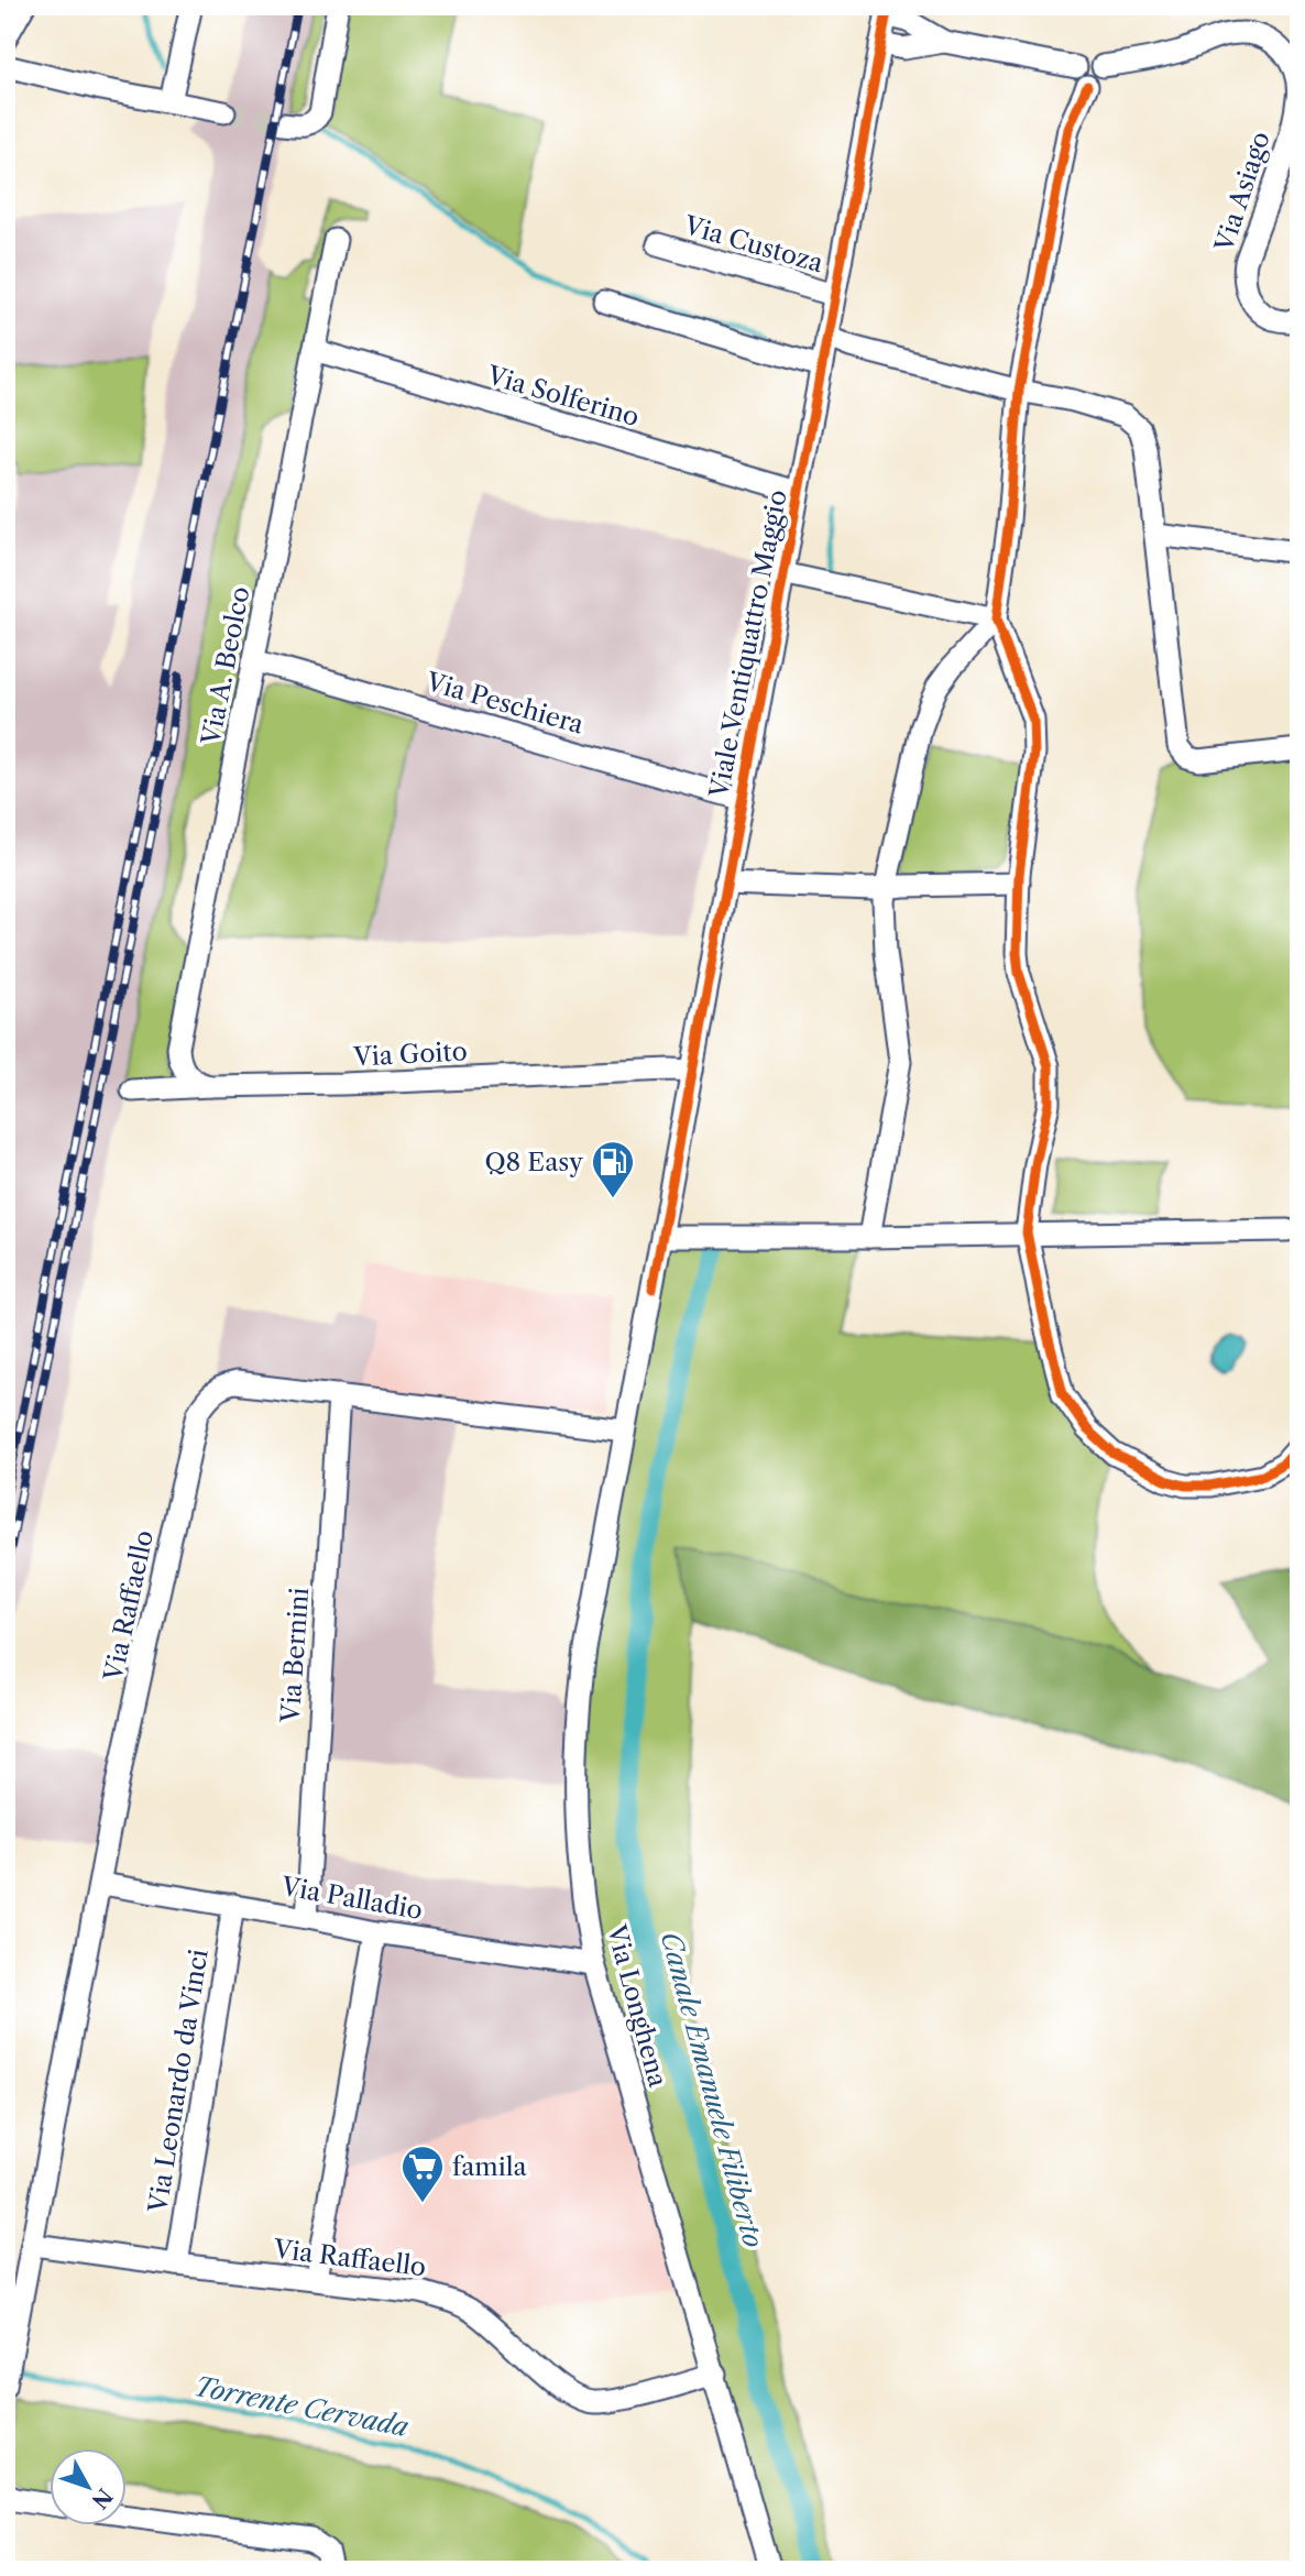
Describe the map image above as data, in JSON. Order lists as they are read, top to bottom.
{
  "streets": {
    "street": [
      "Via Asiago",
      "Via Custoza",
      "Via Solferino",
      "Viale Ventiquattro Maggio",
      "Via A. Beolco",
      "Via Peschiera",
      "Via Goito",
      "Via Raffaello",
      "Via Bernini",
      "Via Palladio",
      "Via Longhena",
      "Via Leonardo da Vinci"
    ]
  },
  "crossings": [
    ["Via Custoza", "Viale Ventiquattro Maggio"],
    ["Via Solferino", "Viale Ventiquattro Maggio"],
    ["Via Solferino", "Via A. Beolco"],
    ["Viale Ventiquattro Maggio", "Via Peschiera"],
    ["Viale Ventiquattro Maggio", "Via Goito"],
    ["Viale Ventiquattro Maggio", "Via Longhena"],
    ["Via A. Beolco", "Via Peschiera"],
    ["Via A. Beolco", "Via Goito"],
    ["Via Raffaello", "Via Bernini"],
    ["Via Raffaello", "Via Palladio"],
    ["Via Raffaello", "Via Longhena"],
    ["Via Raffaello", "Via Leonardo da Vinci"],
    ["Via Bernini", "Via Palladio"],
    ["Via Palladio", "Via Longhena"],
    ["Via Palladio", "Via Leonardo da Vinci"]
  ],
  "water": ["Canale Emanuele Filiberto", "Torrente Cervada"],
  "places": {
    "fuel station": ["Q8 Easy"],
    "supermarket": ["famila"]
  },
  "north": "bottom right"
}
